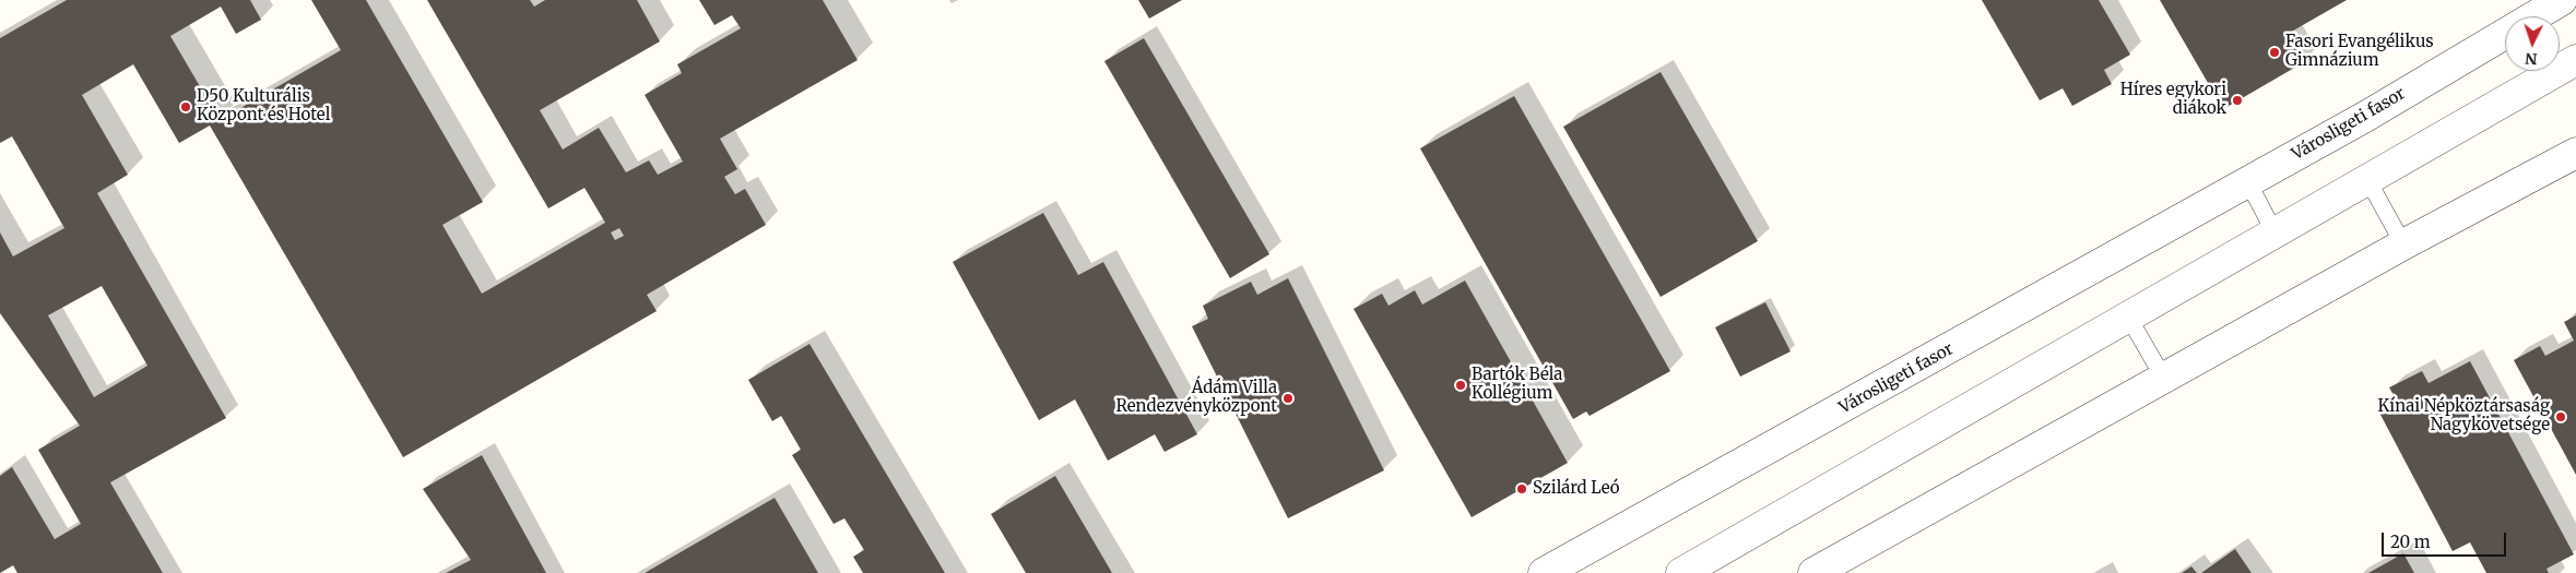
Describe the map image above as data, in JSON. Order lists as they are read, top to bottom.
{
  "streets": {
    "street": ["Városligeti fasor"]
  },
  "places": [
    "Fasori Evangélikus Gimnázium",
    "Híres egykori diákok",
    "D50 Kulturális Központ és Hotel",
    "Bartók Béla Kollégium",
    "Ádám Villa Rendezvényközpont",
    "Kínai Népköztársaság Nagykövetsége",
    "Szilárd Leó"
  ],
  "scale_bar": "20 m",
  "north": "bottom"
}
